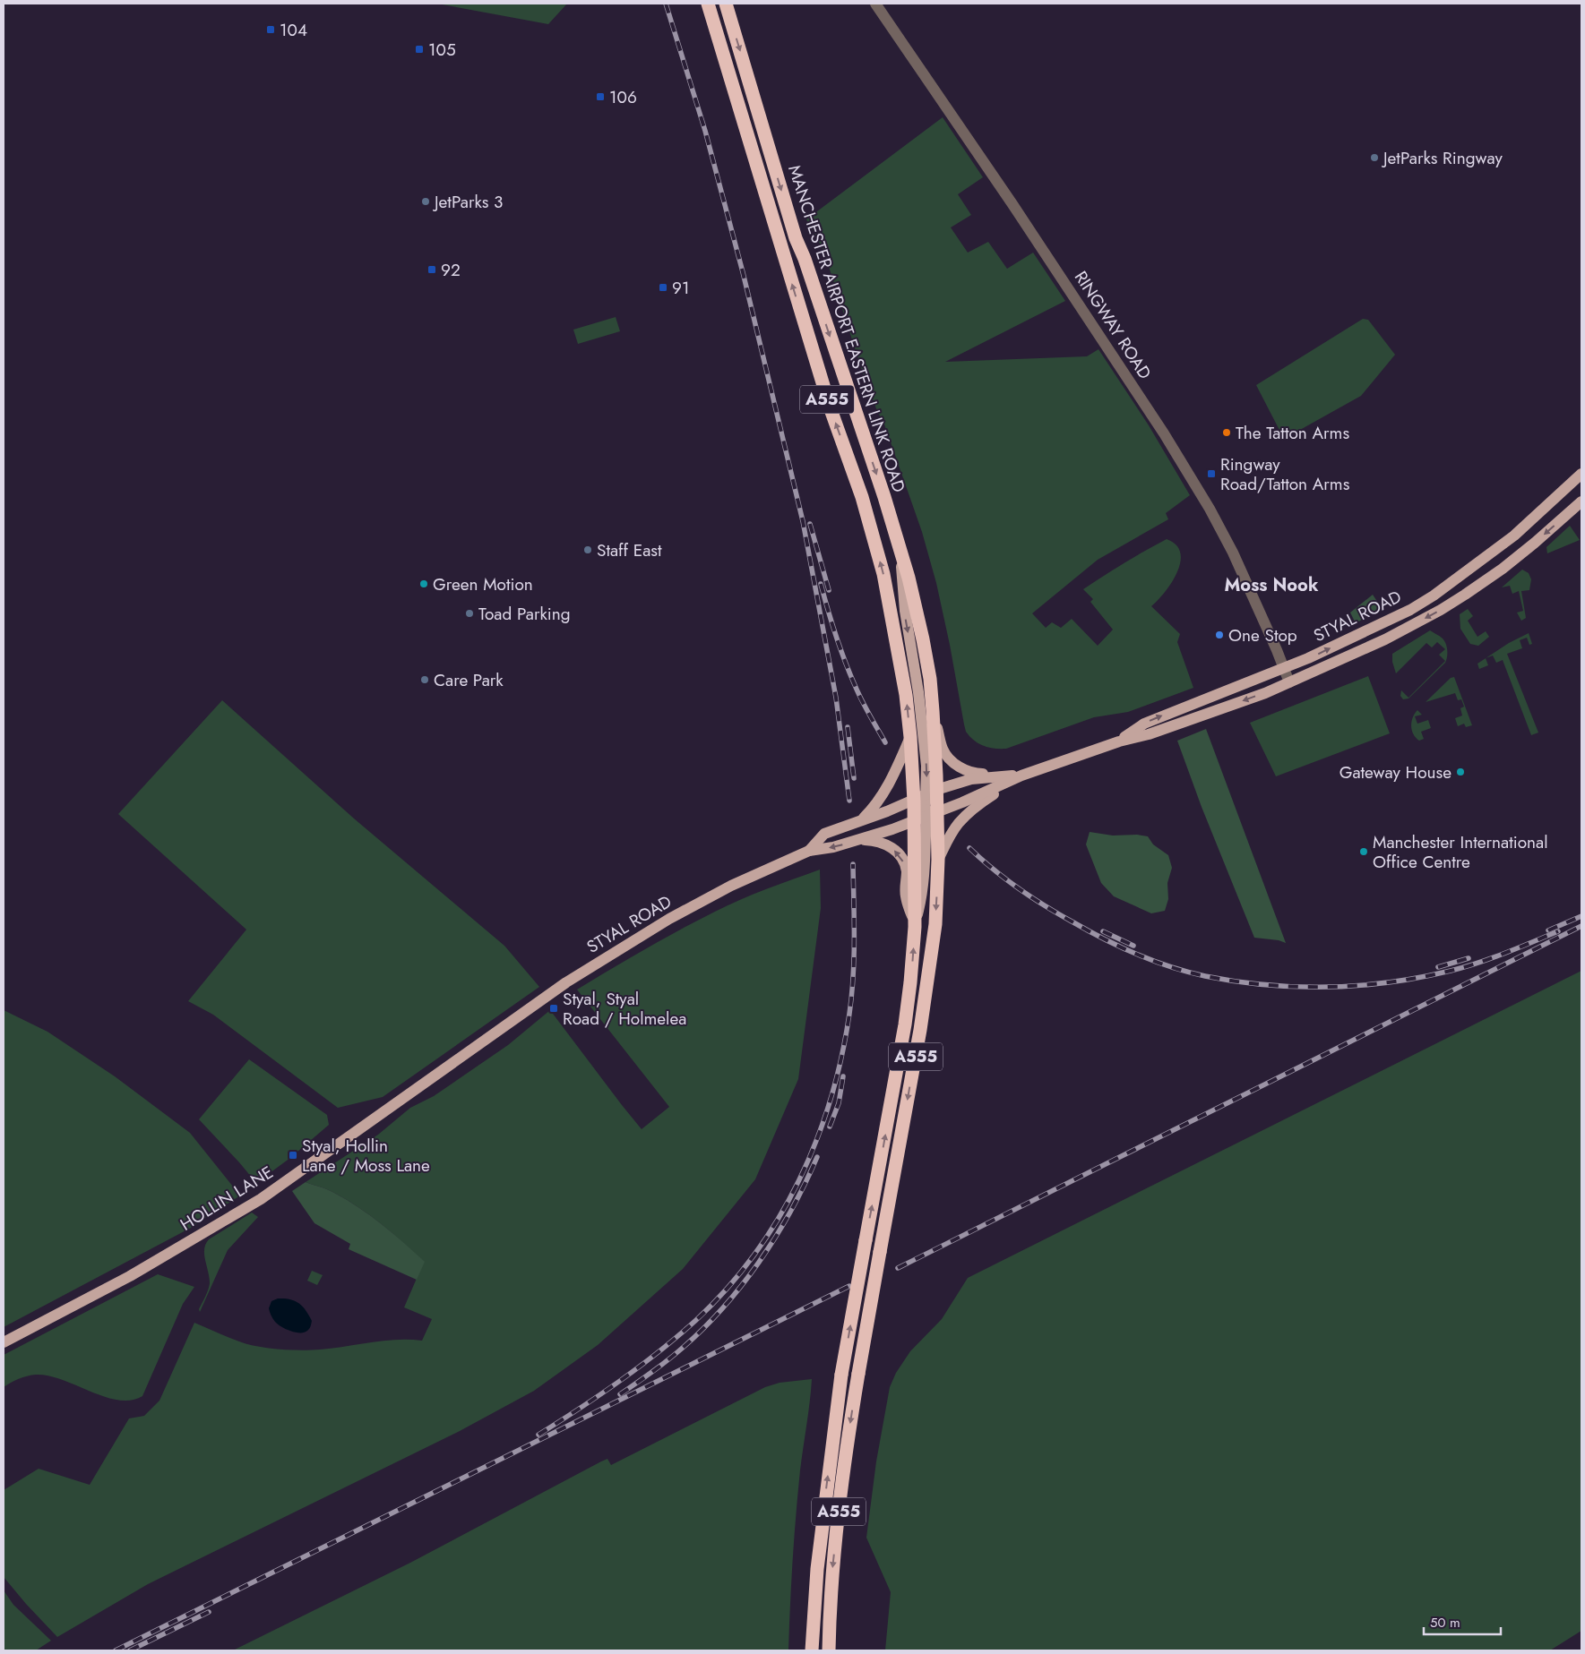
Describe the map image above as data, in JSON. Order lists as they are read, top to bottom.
{
  "streets": {
    "highway": ["MANCHESTER AIRPORT EASTERN LINK ROAD", "A555"],
    "main road": ["STYAL ROAD", "HOLLIN LANE"],
    "street": ["RINGWAY ROAD"]
  },
  "crossings": [
    ["RINGWAY ROAD", "STYAL ROAD"],
    ["MANCHESTER AIRPORT EASTERN LINK ROAD", "A555"],
    ["MANCHESTER AIRPORT EASTERN LINK ROAD", "STYAL ROAD"],
    ["A555", "STYAL ROAD"],
    ["STYAL ROAD", "HOLLIN LANE"]
  ],
  "districts": ["Moss Nook"],
  "places": {
    "transit": [
      "104",
      "105",
      "106",
      "92",
      "91",
      "Ringway Road/Tatton Arms",
      "Styal, Styal Road / Holmelea",
      "Styal, Hollin Lane / Moss Lane"
    ],
    "other": [
      "JetParks Ringway",
      "JetParks 3",
      "The Tatton Arms",
      "Staff East",
      "Green Motion",
      "Toad Parking",
      "One Stop",
      "Care Park",
      "Gateway House",
      "Manchester International Office Centre"
    ]
  },
  "scale_bar": "50 m"
}
